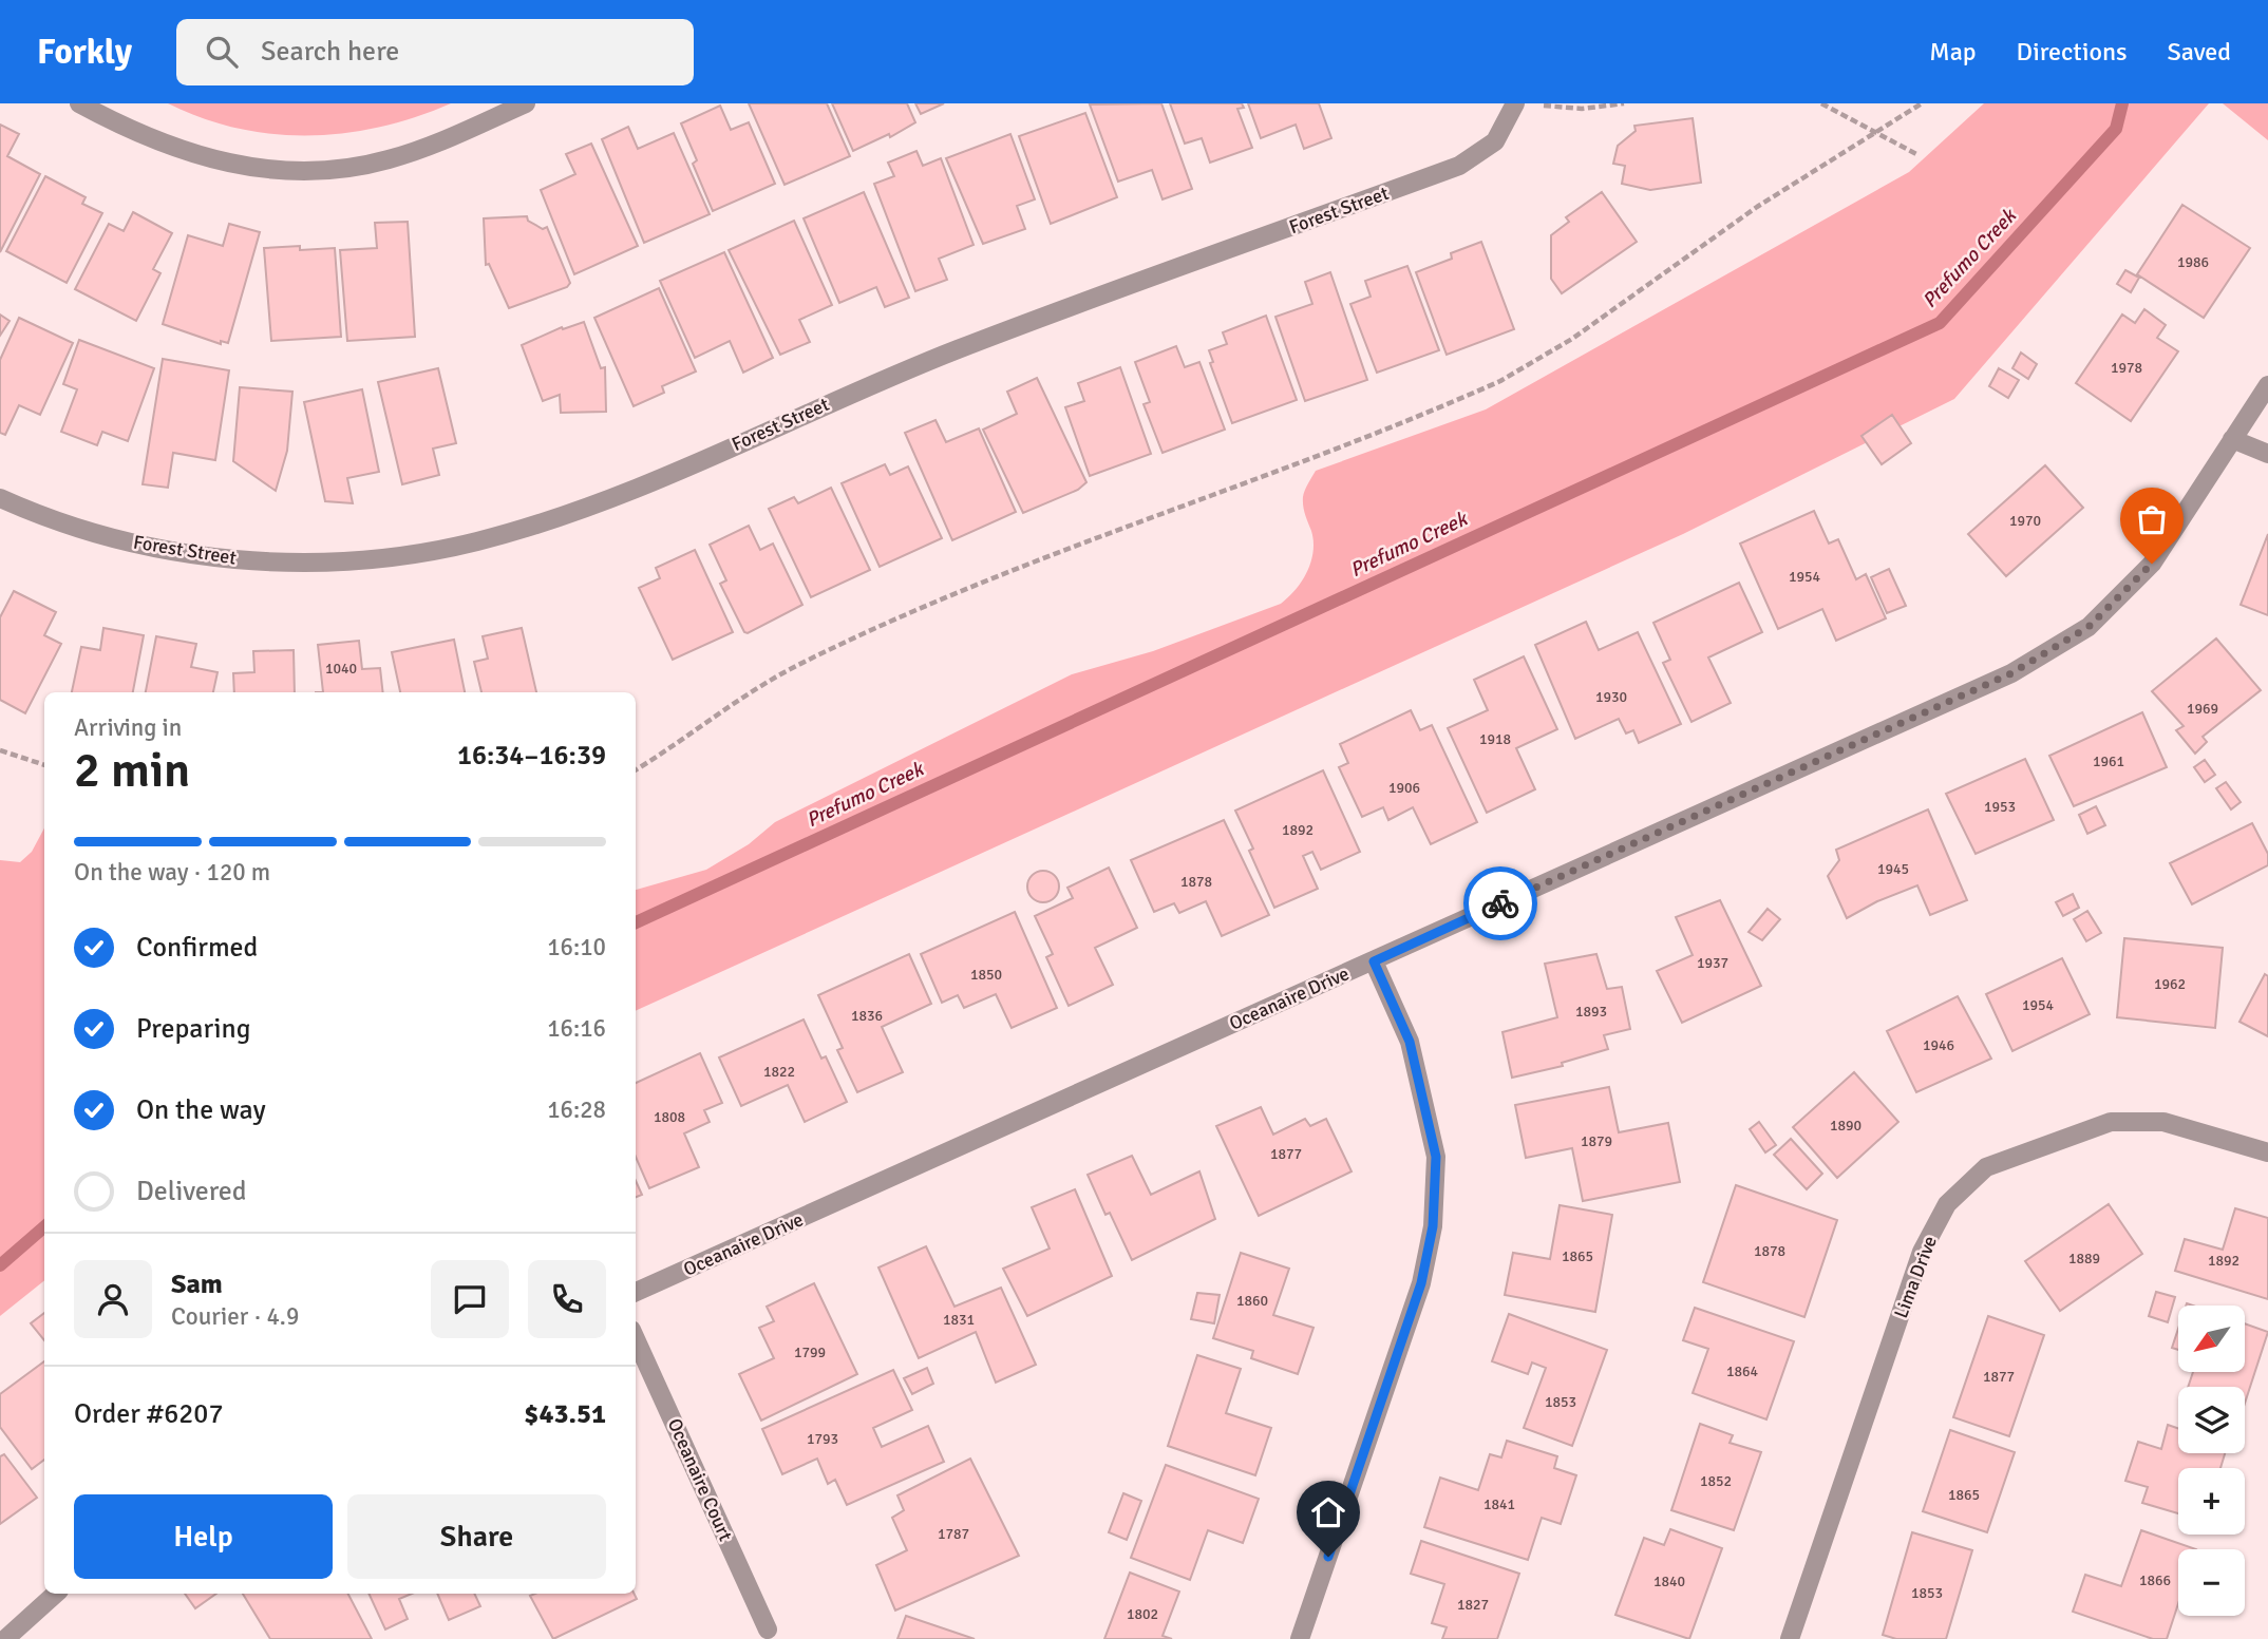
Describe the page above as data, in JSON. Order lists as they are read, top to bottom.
{
  "streets": {
    "street": [
      "Forest Street",
      "Oceanaire Drive",
      "Lima Drive",
      "Oceanaire Court"
    ]
  },
  "water": ["Prefumo Creek"],
  "house_numbers": [
    "1986",
    "1978",
    "1970",
    "1954",
    "1040",
    "1930",
    "1969",
    "1918",
    "1961",
    "1906",
    "1953",
    "1892",
    "1945",
    "1878",
    "1937",
    "1850",
    "1962",
    "1954",
    "1893",
    "1836",
    "1946",
    "1822",
    "1808",
    "1890",
    "1879",
    "1877",
    "1878",
    "1865",
    "1889",
    "1892",
    "1860",
    "1831",
    "1799",
    "1864",
    "1877",
    "1853",
    "1793",
    "1852",
    "1865",
    "1841",
    "1787",
    "1866",
    "1840",
    "1853",
    "1827",
    "1802"
  ],
  "north": "bottom left",
  "page": {
    "header": "Forkly",
    "search": "Search here",
    "nav": ["Map", "Directions", "Saved"],
    "heading": ["2 min", "Arriving in", "16:34–16:39"],
    "panel": [
      "Sam",
      "Courier · 4.9",
      "Order #6207",
      "$43.51"
    ],
    "bar": "On the way · 120 m",
    "list": [
      ["Confirmed", "16:10"],
      ["Preparing", "16:16"],
      ["On the way", "16:28"],
      "Delivered"
    ],
    "map_buttons": ["+", "−"],
    "buttons": ["Help", "Share"]
  }
}
